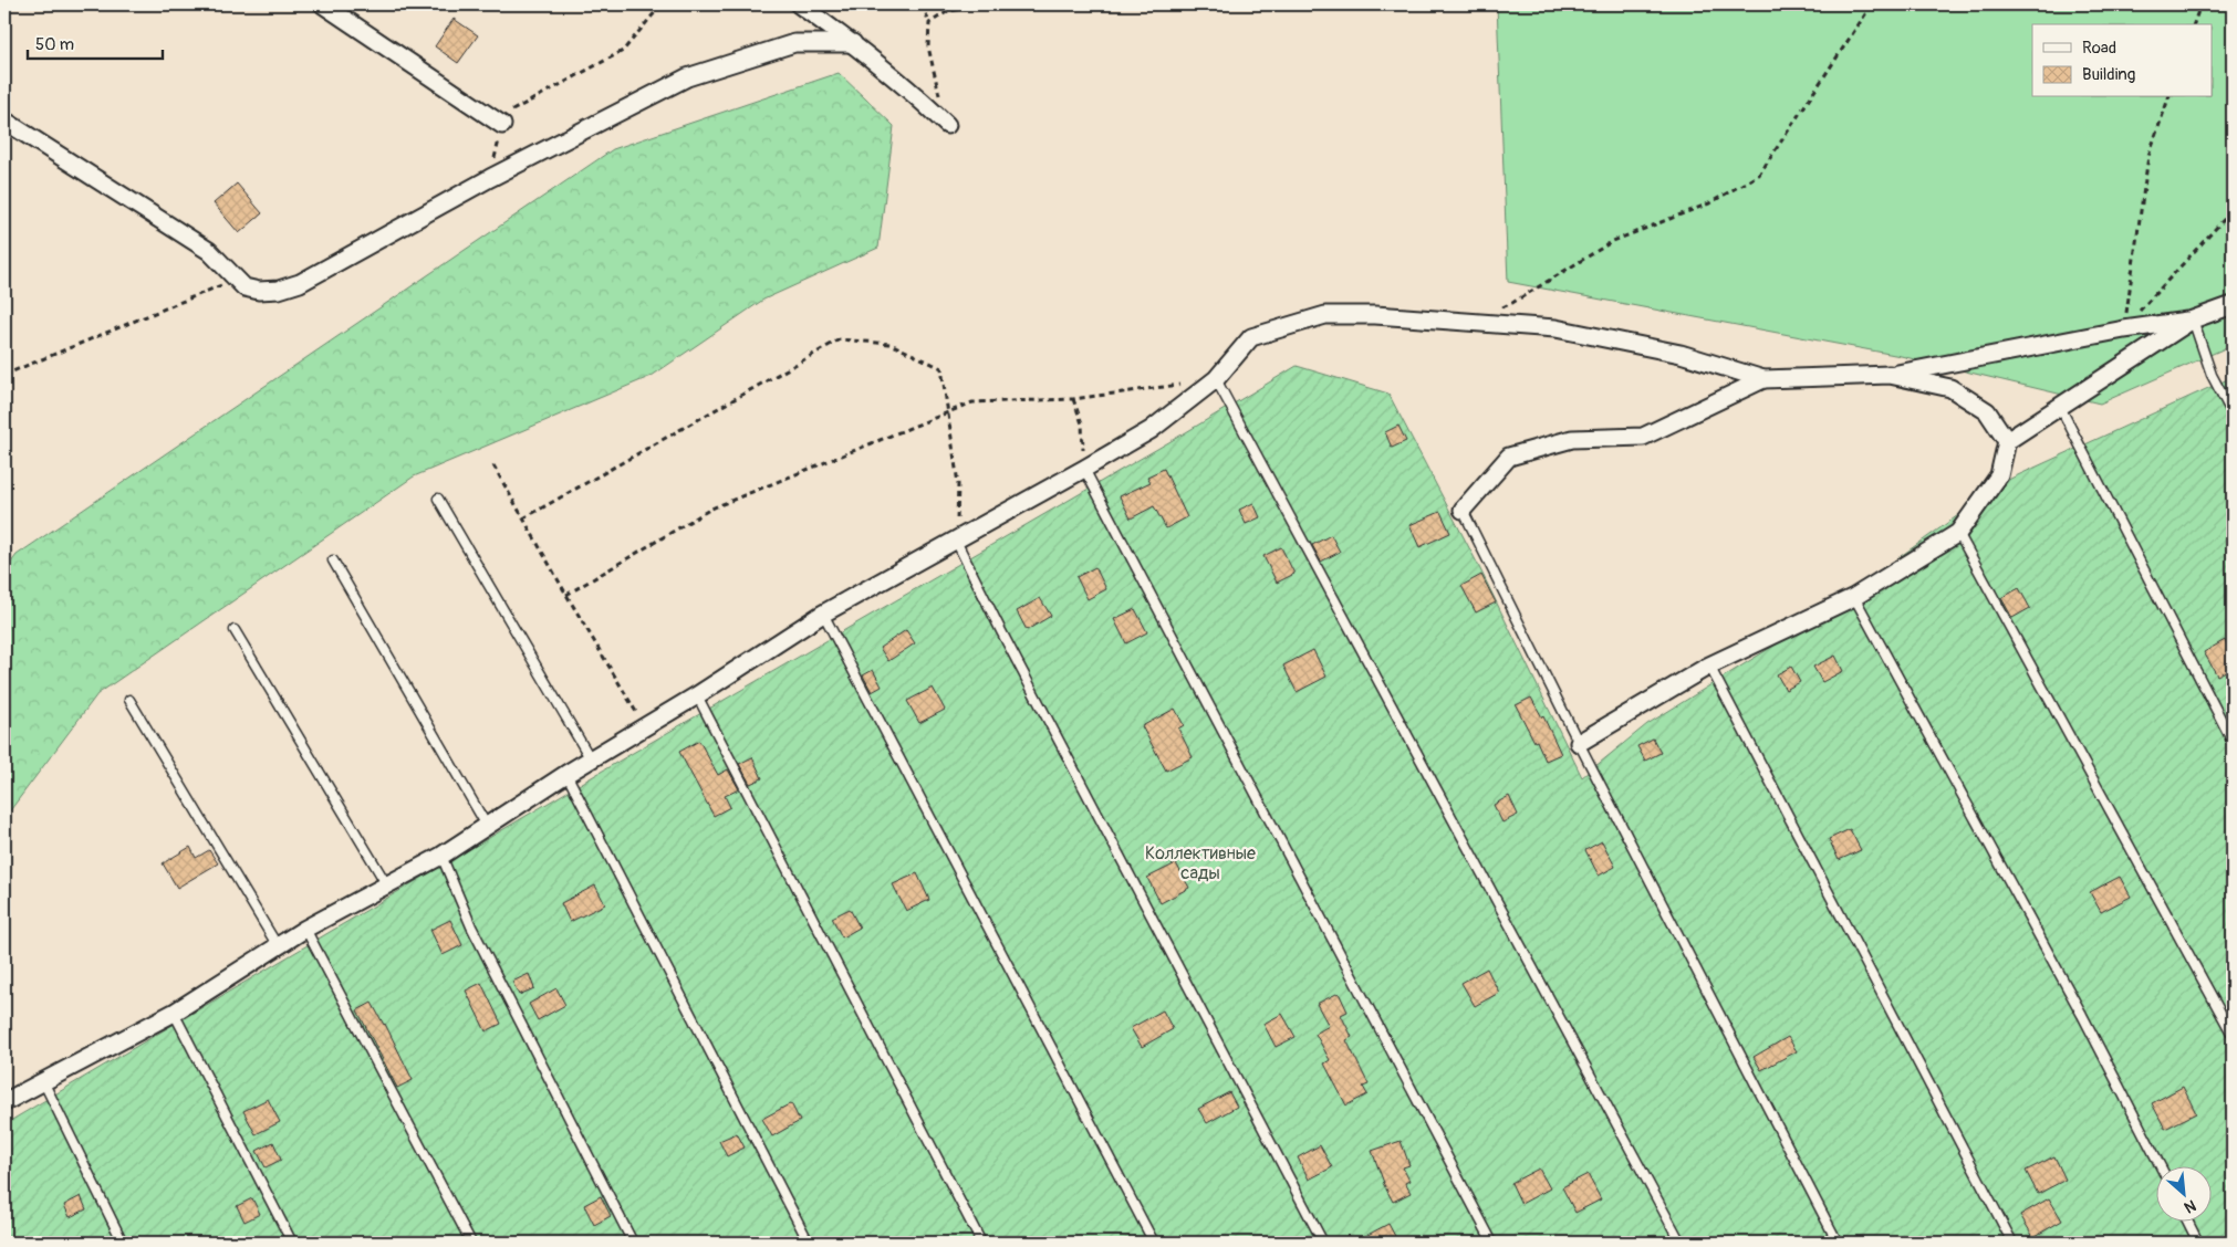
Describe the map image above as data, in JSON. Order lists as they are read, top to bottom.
{
  "parks": ["Коллективные сады"],
  "legend": ["Road", "Building"],
  "scale_bar": "50 m",
  "north": "bottom right"
}
